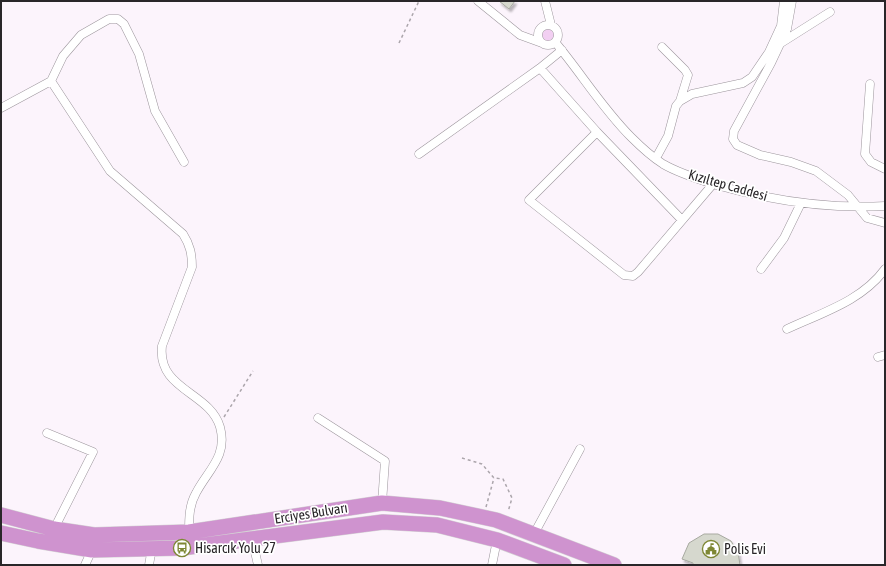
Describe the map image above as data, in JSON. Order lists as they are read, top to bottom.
{
  "streets": {
    "highway": ["Erciyes Bulvarı"],
    "street": ["Kızıltep Caddesi"]
  },
  "places": {
    "bus stop": ["Hisarcık Yolu 27"],
    "public building": ["Polis Evi"]
  }
}
